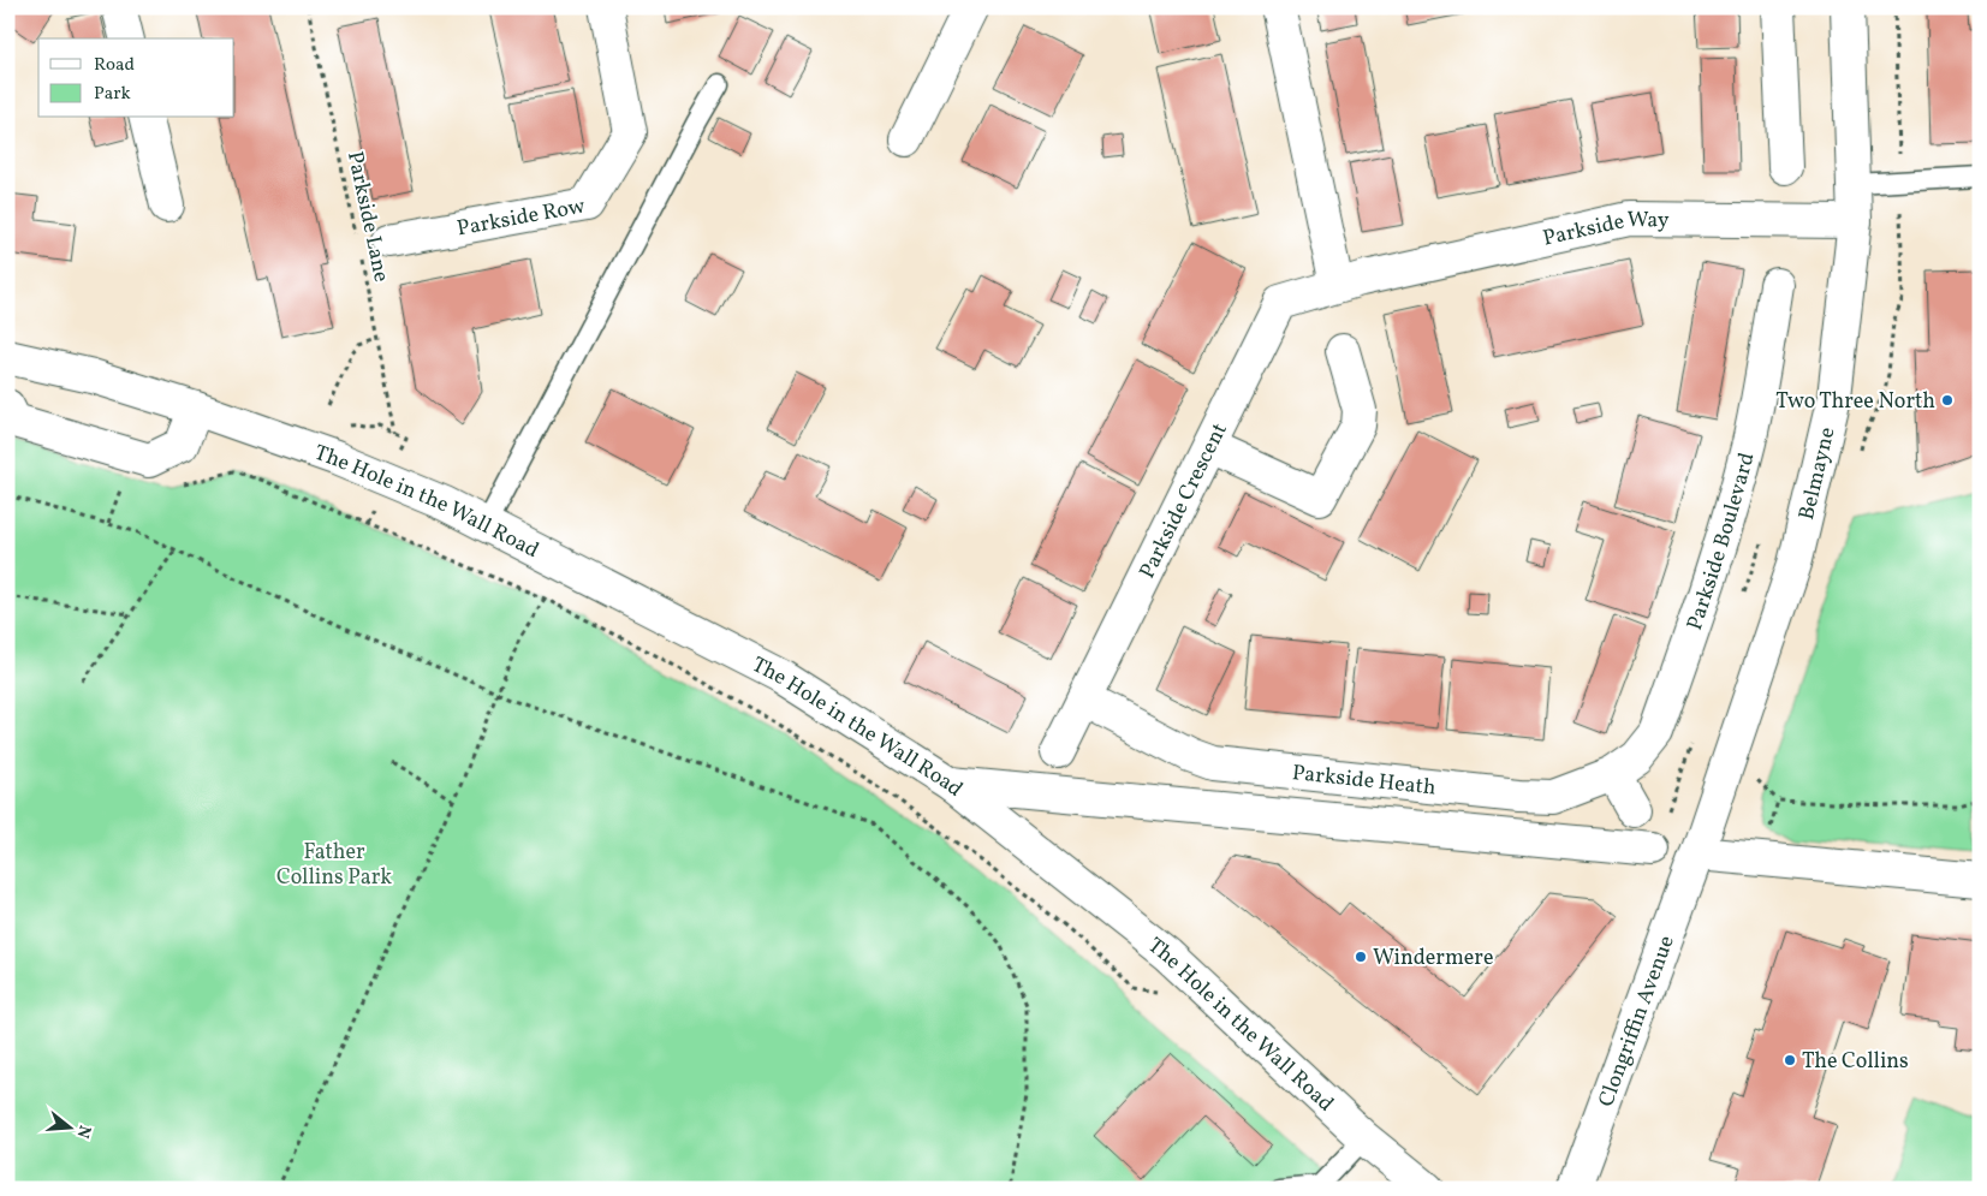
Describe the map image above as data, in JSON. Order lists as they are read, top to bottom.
{
  "streets": {
    "street": [
      "Parkside Row",
      "Parkside Way",
      "Belmayne",
      "The Hole in the Wall Road",
      "Parkside Crescent",
      "Parkside Boulevard",
      "Parkside Heath",
      "Clongriffin Avenue"
    ],
    "path": ["Parkside Lane"]
  },
  "crossings": [
    ["Parkside Way", "Belmayne"],
    ["Parkside Way", "Parkside Crescent"],
    ["Belmayne", "Clongriffin Avenue"],
    ["Parkside Crescent", "Parkside Heath"],
    ["Parkside Boulevard", "Parkside Heath"]
  ],
  "parks": ["Father Collins Park"],
  "places": ["Two Three North", "Windermere", "The Collins"],
  "legend": ["Road", "Park"],
  "north": "right"
}
